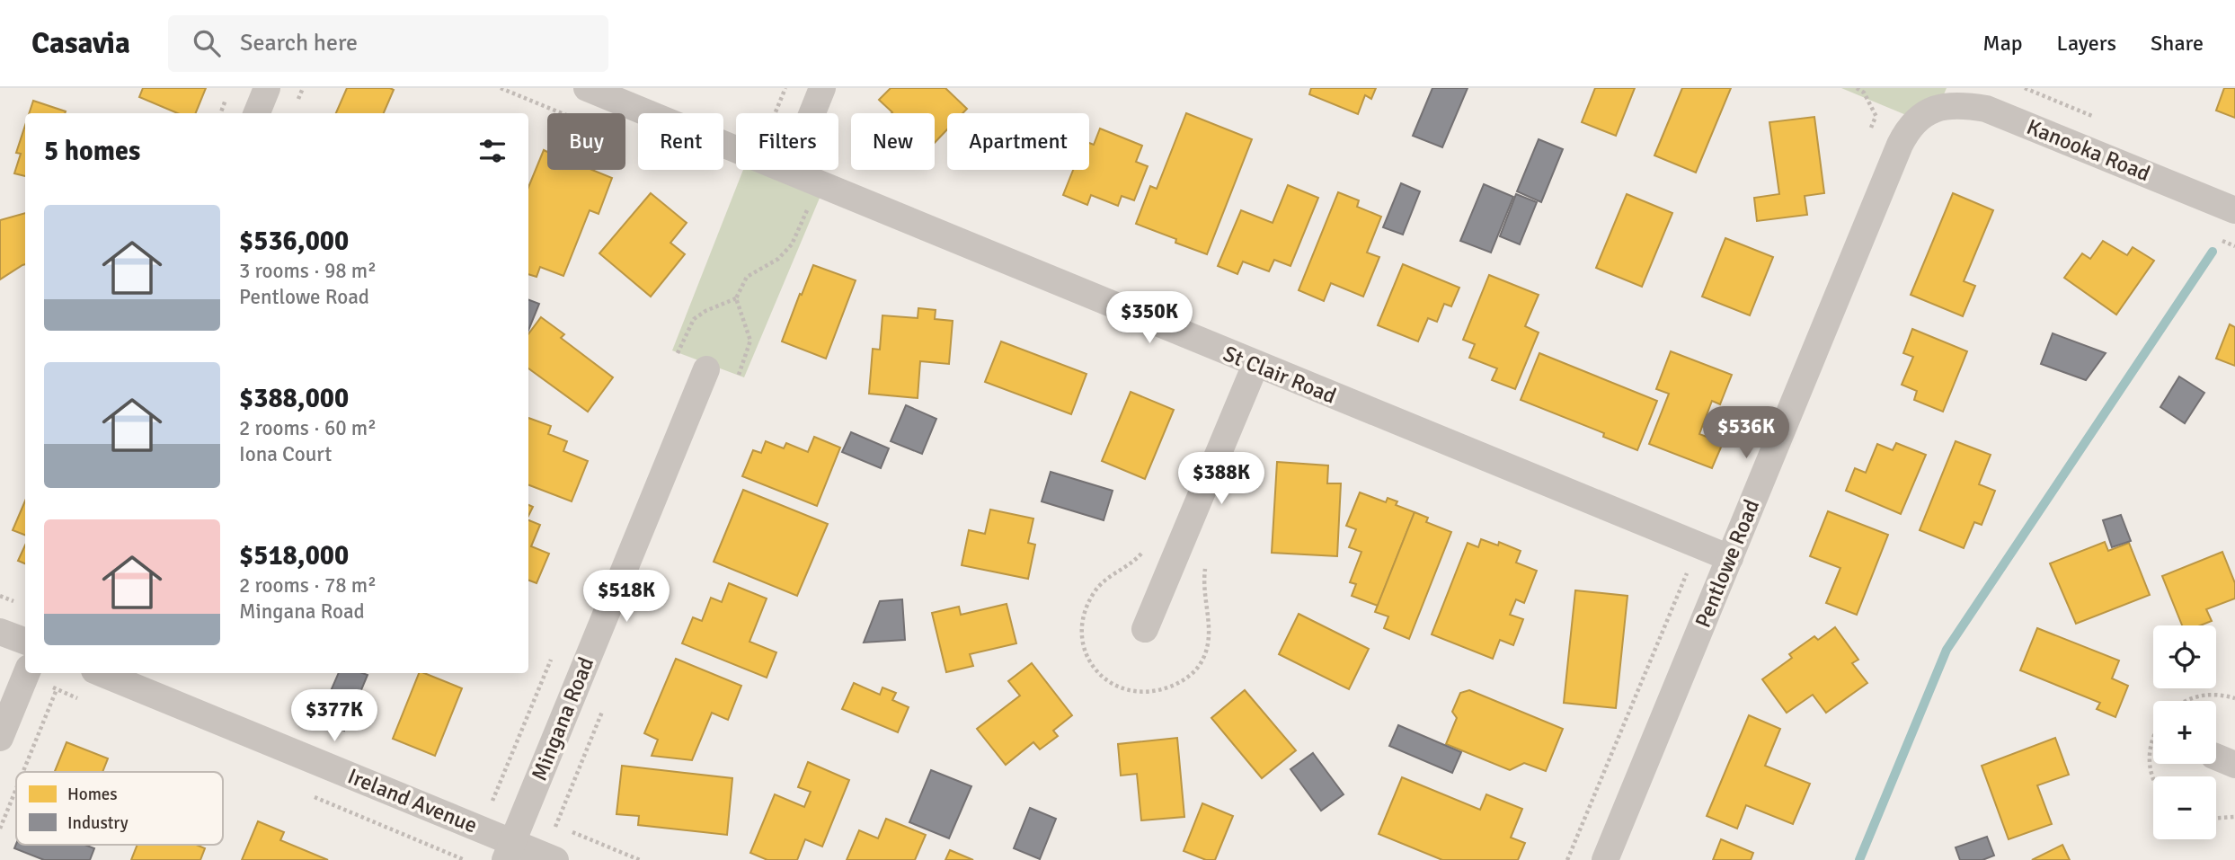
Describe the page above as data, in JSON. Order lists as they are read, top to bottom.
{
  "streets": {
    "street": [
      "Kanooka Road",
      "St Clair Road",
      "Pentlowe Road",
      "Mingana Road",
      "Ireland Avenue"
    ]
  },
  "crossings": [
    ["Kanooka Road", "Pentlowe Road"],
    ["St Clair Road", "Pentlowe Road"],
    ["Mingana Road", "Ireland Avenue"]
  ],
  "legend": ["Homes", "Industry"],
  "page": {
    "header": "Casavia",
    "search": "Search here",
    "nav": ["Map", "Layers", "Share"],
    "chip": [
      "Buy",
      "Rent",
      "Filters",
      "New",
      "Apartment"
    ],
    "heading": "5 homes",
    "list": [
      {
        "name": "$536,000",
        "note": "3 rooms · 98 m² · Pentlowe Road"
      },
      {
        "name": "$388,000",
        "note": "2 rooms · 60 m² · Iona Court"
      },
      {
        "name": "$518,000",
        "note": "2 rooms · 78 m² · Mingana Road"
      }
    ],
    "price": [
      "$350K",
      "$536K",
      "$388K",
      "$518K",
      "$377K"
    ],
    "map_buttons": ["+", "−"]
  }
}
